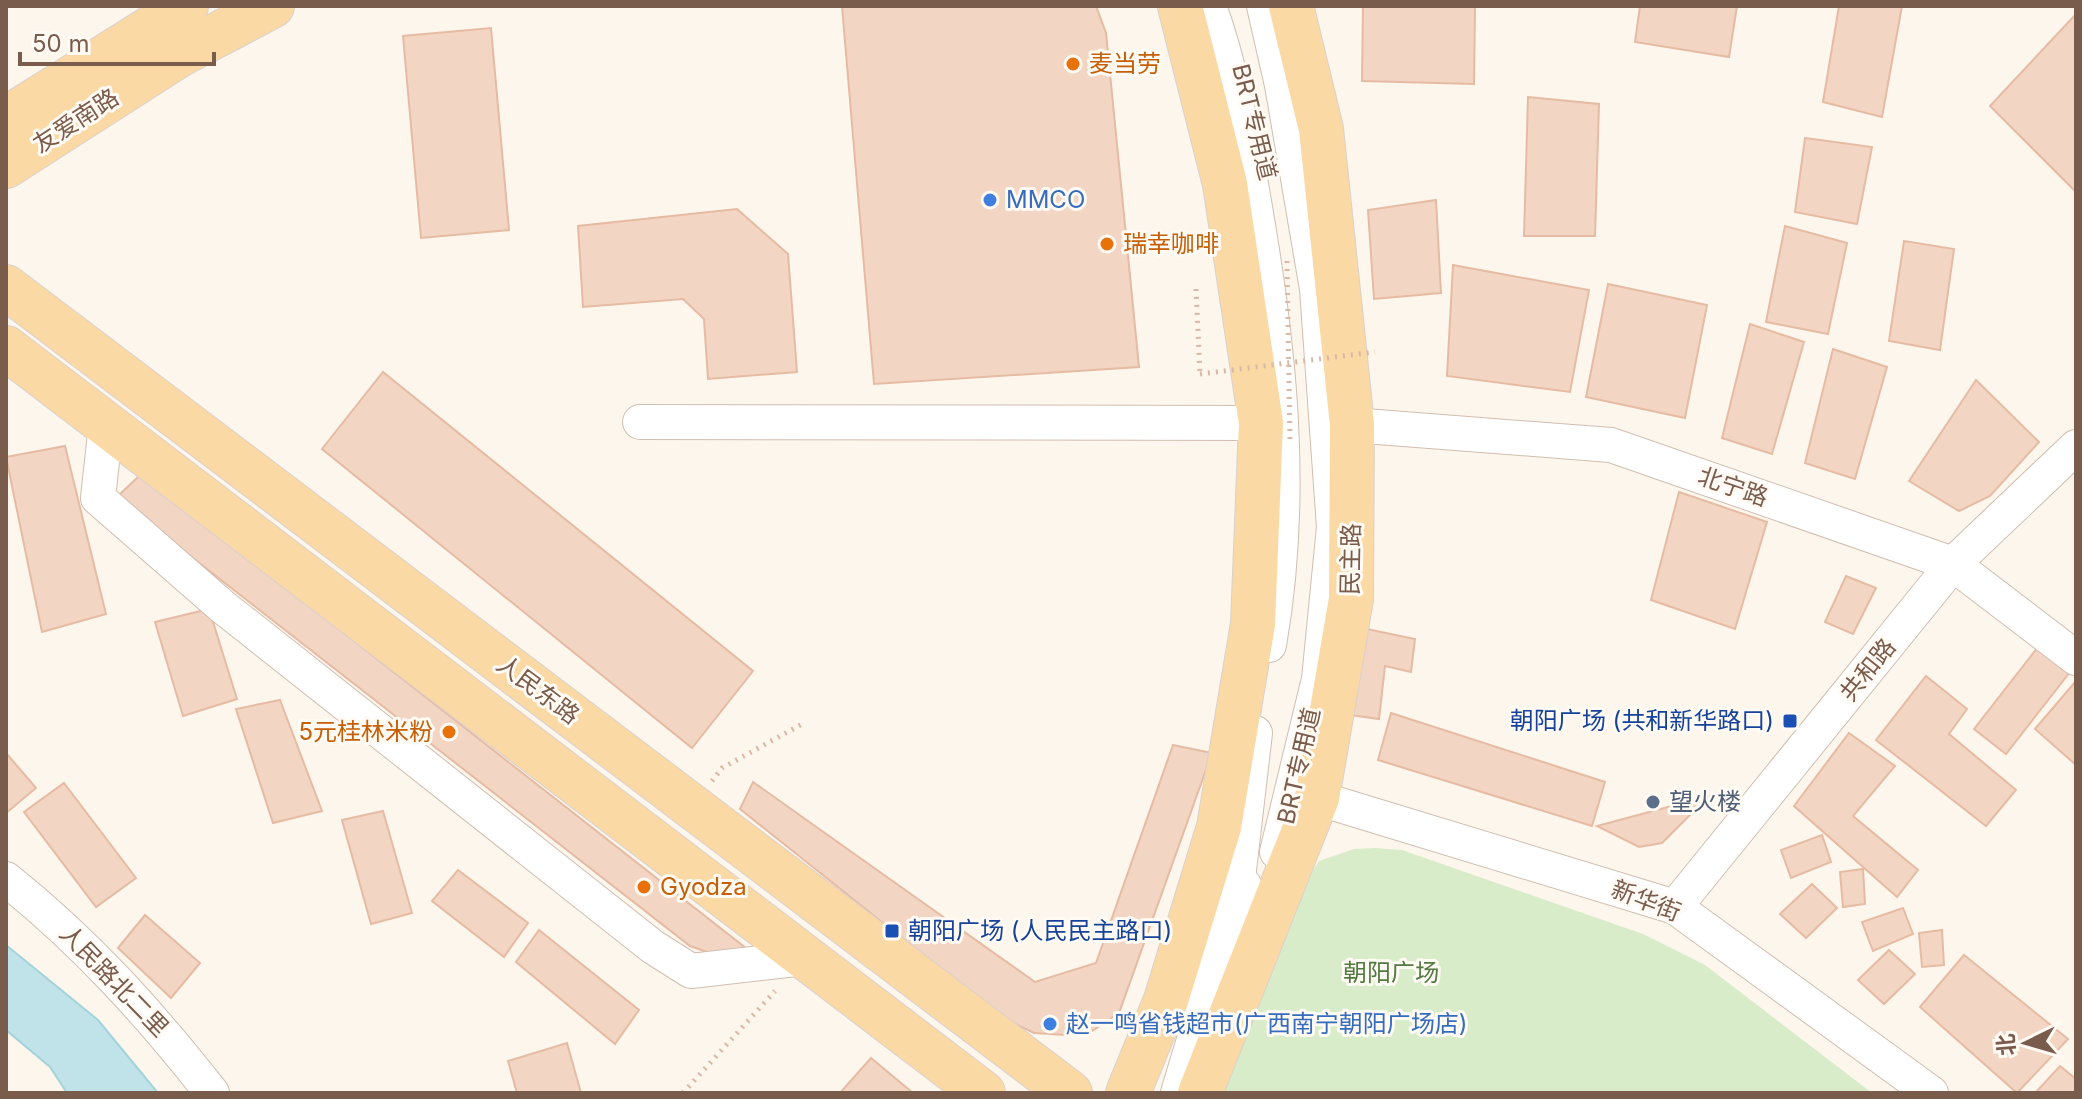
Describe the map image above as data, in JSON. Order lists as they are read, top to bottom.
{
  "streets": {
    "main road": ["友爱南路", "民主路", "人民东路"],
    "street": [
      "BRT专用道",
      "北宁路",
      "共和路",
      "新华街",
      "人民路北二里"
    ]
  },
  "crossings": [
    ["BRT专用道", "北宁路"],
    ["BRT专用道", "民主路"],
    ["北宁路", "民主路"],
    ["北宁路", "共和路"],
    ["民主路", "新华街"],
    ["共和路", "新华街"]
  ],
  "parks": ["朝阳广场"],
  "places": {
    "other": [
      "麦当劳",
      "MMCO",
      "瑞幸咖啡",
      "5元桂林米粉",
      "望火楼",
      "Gyodza",
      "赵一鸣省钱超市(广西南宁朝阳广场店)"
    ],
    "transit": ["朝阳广场 (共和新华路口)", "朝阳广场 (人民民主路口)"]
  },
  "scale_bar": "50 m",
  "north": "left"
}
